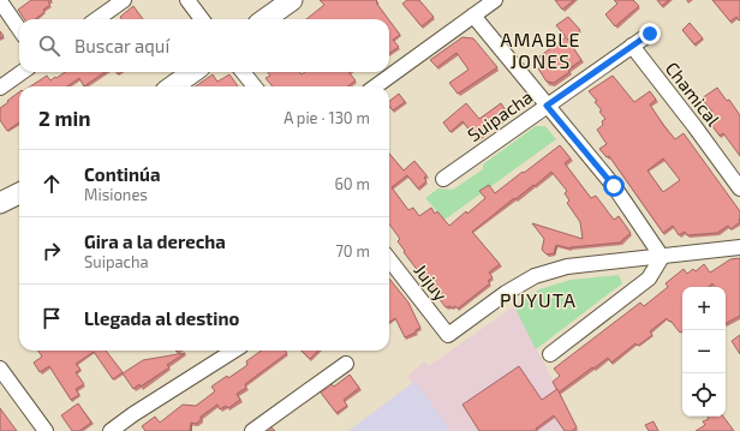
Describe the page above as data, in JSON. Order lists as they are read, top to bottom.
{
  "streets": {
    "street": ["Chamical", "Suipacha", "Jujuy"]
  },
  "crossings": [
    ["Chamical", "Suipacha"]
  ],
  "districts": ["AMABLE JONES", "PUYUTA"],
  "page": {
    "search": "Buscar aquí",
    "heading": ["2 min", "A pie · 130 m"],
    "list": [
      ["Continúa", "Misiones", "60 m"],
      ["Gira a la derecha", "Suipacha", "70 m"],
      "Llegada al destino"
    ],
    "map_buttons": ["+", "−"]
  }
}
